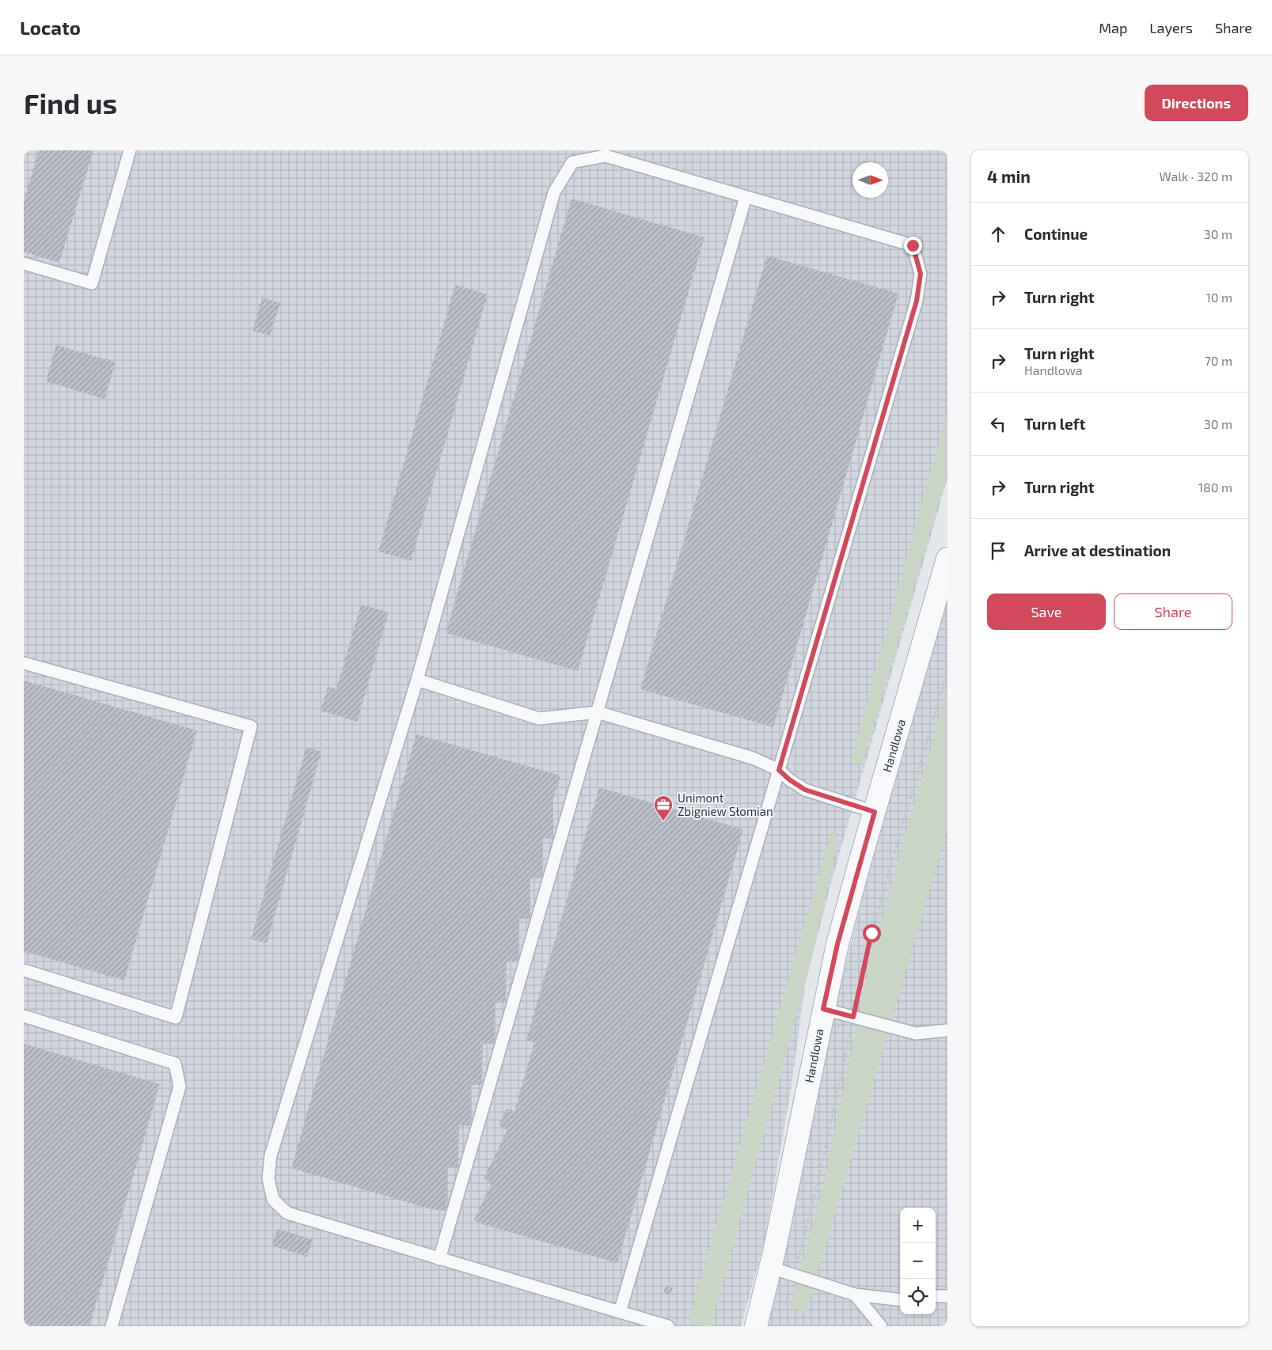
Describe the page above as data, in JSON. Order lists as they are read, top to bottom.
{
  "streets": {
    "street": ["Handlowa"]
  },
  "places": {
    "office": ["Unimont Zbigniew Słomian"]
  },
  "north": "right",
  "page": {
    "header": "Locato",
    "nav": ["Map", "Layers", "Share"],
    "buttons": [
      "Directions",
      ["Save", "Share"]
    ],
    "title": "Find us",
    "heading": ["4 min", "Walk · 320 m"],
    "list": [
      ["Continue", "30 m"],
      ["Turn right", "10 m"],
      ["Turn right", "Handlowa", "70 m"],
      ["Turn left", "30 m"],
      ["Turn right", "180 m"],
      "Arrive at destination"
    ],
    "map_buttons": ["+", "−"]
  }
}
